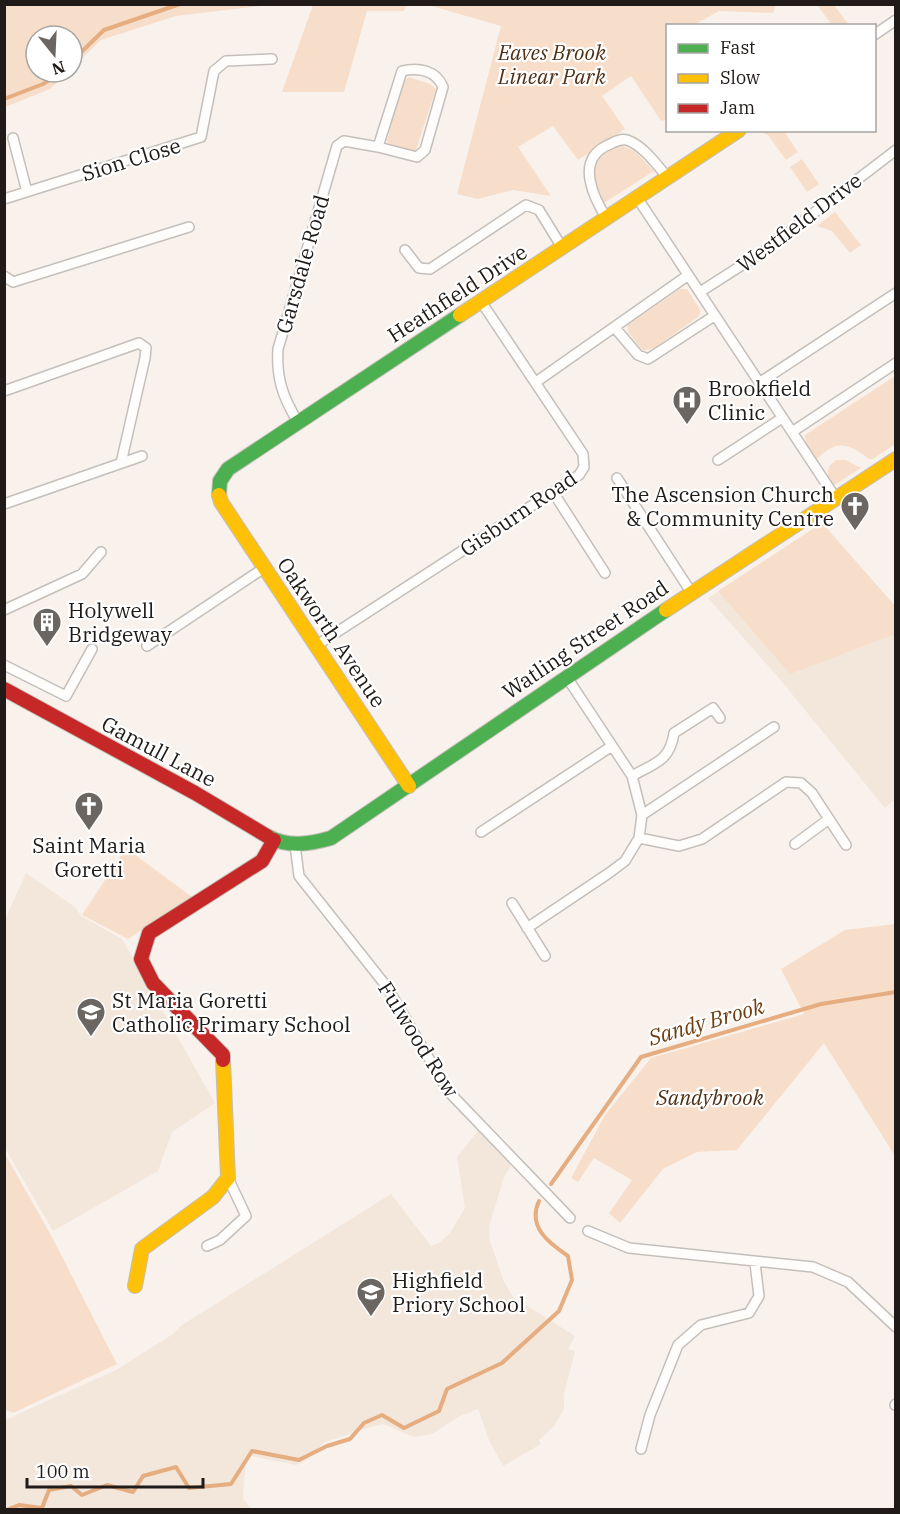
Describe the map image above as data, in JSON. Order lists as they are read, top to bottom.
{
  "streets": {
    "street": [
      "Sion Close",
      "Westfield Drive",
      "Garsdale Road",
      "Heathfield Drive",
      "Gisburn Road",
      "Oakworth Avenue",
      "Watling Street Road",
      "Gamull Lane",
      "Fulwood Row"
    ]
  },
  "crossings": [
    ["Garsdale Road", "Heathfield Drive"],
    ["Heathfield Drive", "Gisburn Road"],
    ["Heathfield Drive", "Oakworth Avenue"],
    ["Gisburn Road", "Oakworth Avenue"],
    ["Oakworth Avenue", "Watling Street Road"],
    ["Watling Street Road", "Gamull Lane"],
    ["Watling Street Road", "Fulwood Row"],
    ["Gamull Lane", "Fulwood Row"]
  ],
  "water": ["Sandy Brook"],
  "parks": ["Eaves Brook Linear Park", "Sandybrook"],
  "places": {
    "hospital": ["Brookfield Clinic"],
    "church": ["The Ascension Church & Community Centre", "Saint Maria Goretti"],
    "building": ["Holywell Bridgeway"],
    "school or university": ["St Maria Goretti Catholic Primary School", "Highfield Priory School"]
  },
  "legend": ["Fast", "Slow", "Jam"],
  "scale_bar": "100 m",
  "north": "bottom"
}
